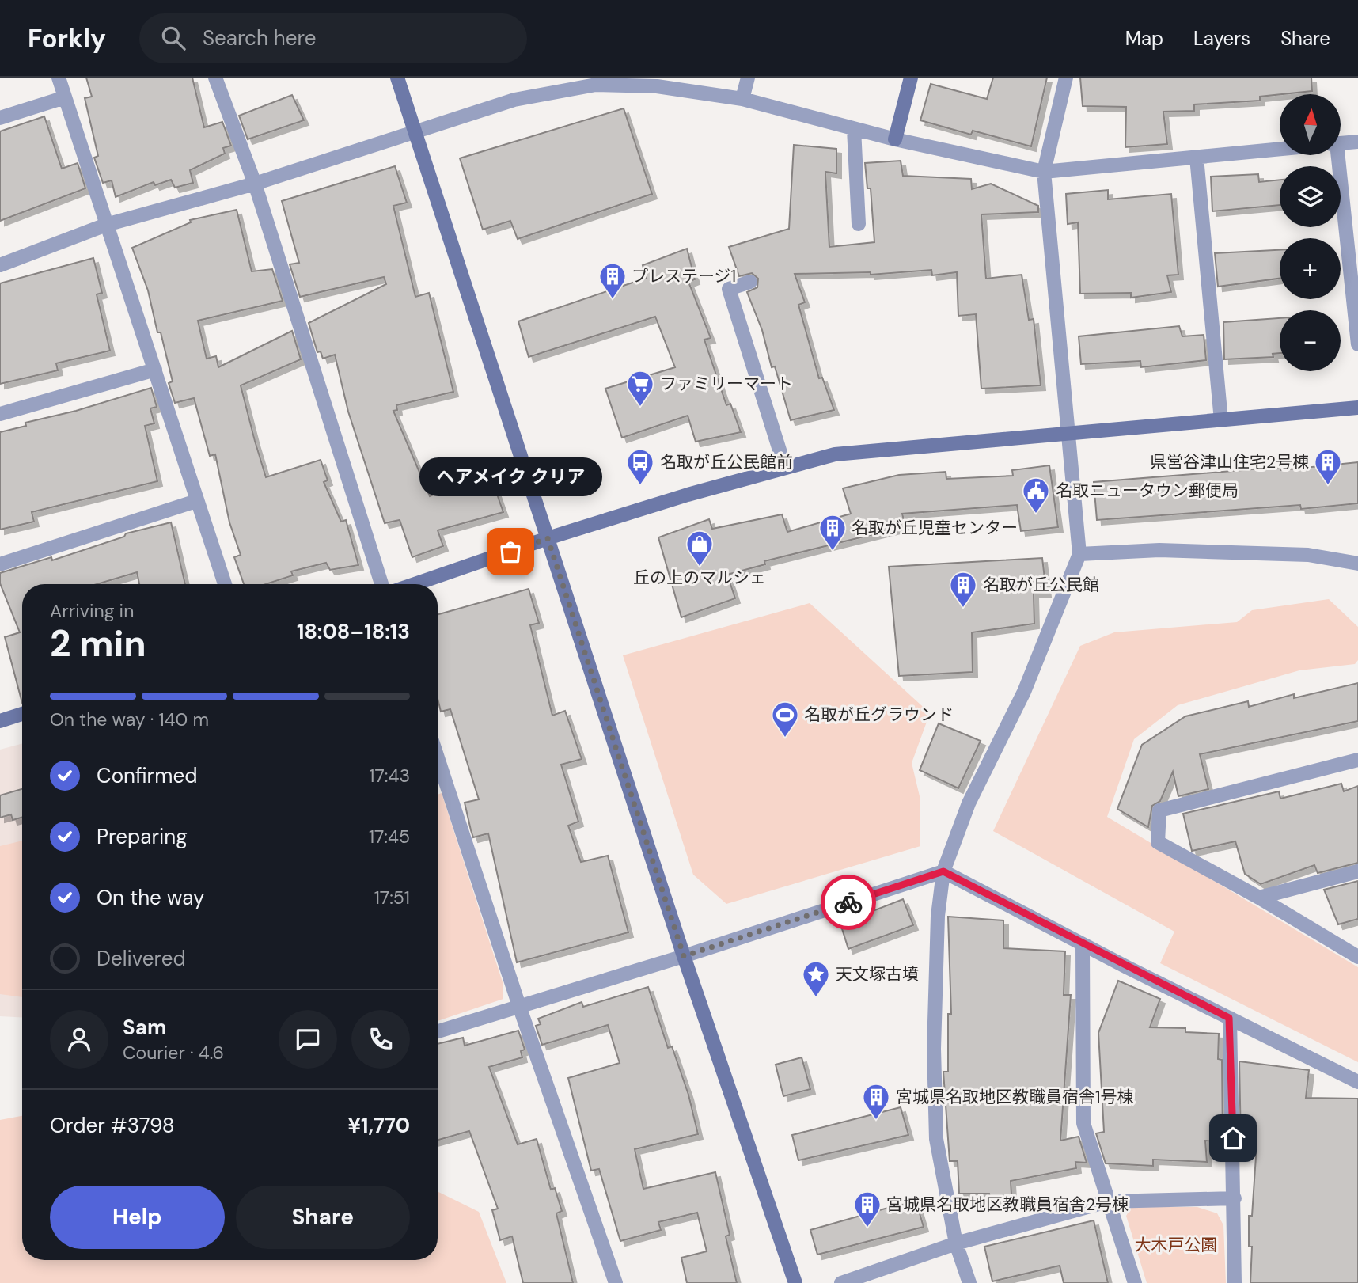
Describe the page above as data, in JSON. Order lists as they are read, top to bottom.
{
  "parks": ["大木戸公園"],
  "places": {
    "building": [
      "プレステージ1",
      "県営谷津山住宅2号棟",
      "名取が丘児童センター",
      "名取が丘公民館",
      "宮城県名取地区教職員宿舎1号棟",
      "宮城県名取地区教職員宿舎2号棟"
    ],
    "supermarket": ["ファミリーマート"],
    "bus stop": ["名取が丘公民館前"],
    "public building": ["名取ニュータウン郵便局"],
    "other": ["ヘアメイク クリア"],
    "shop": ["丘の上のマルシェ"],
    "sports": ["名取が丘グラウンド"],
    "place": ["天文塚古墳"]
  },
  "north": "top",
  "page": {
    "header": "Forkly",
    "search": "Search here",
    "nav": ["Map", "Layers", "Share"],
    "map_buttons": ["+", "−"],
    "bubble": "ヘアメイク クリア",
    "heading": ["2 min", "Arriving in", "18:08–18:13"],
    "panel": [
      "Sam",
      "Courier · 4.6",
      "Order #3798",
      "¥1,770"
    ],
    "bar": "On the way · 140 m",
    "list": [
      ["Confirmed", "17:43"],
      ["Preparing", "17:45"],
      ["On the way", "17:51"],
      "Delivered"
    ],
    "buttons": ["Help", "Share"]
  }
}
